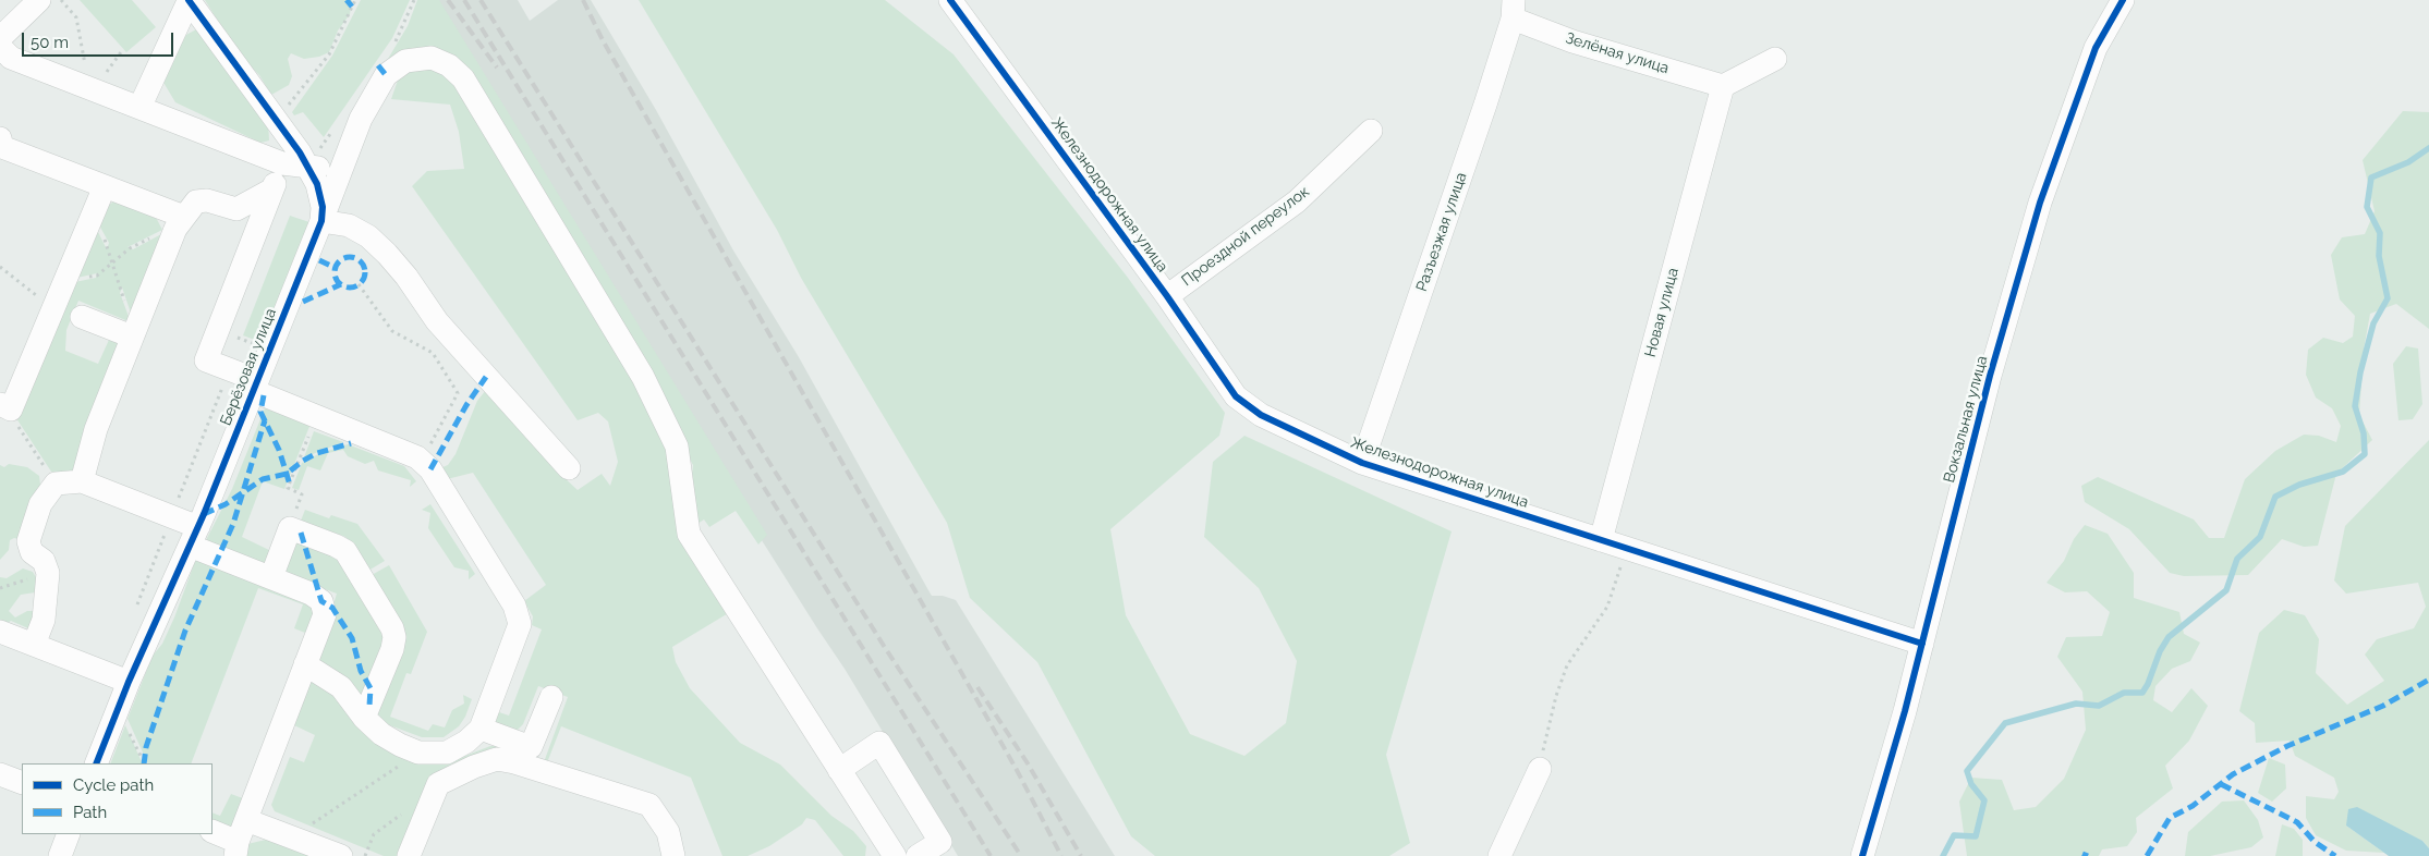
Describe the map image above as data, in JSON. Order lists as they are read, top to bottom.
{
  "streets": {
    "street": [
      "Зелёная улица",
      "Железнодорожная улица",
      "Разъезжая улица",
      "Проездной переулок",
      "Новая улица",
      "Берёзовая улица",
      "Вокзальная улица"
    ]
  },
  "crossings": [
    ["Зелёная улица", "Разъезжая улица"],
    ["Зелёная улица", "Новая улица"],
    ["Железнодорожная улица", "Разъезжая улица"],
    ["Железнодорожная улица", "Проездной переулок"],
    ["Железнодорожная улица", "Новая улица"],
    ["Железнодорожная улица", "Вокзальная улица"]
  ],
  "legend": ["Cycle path", "Path"],
  "scale_bar": "50 m"
}
